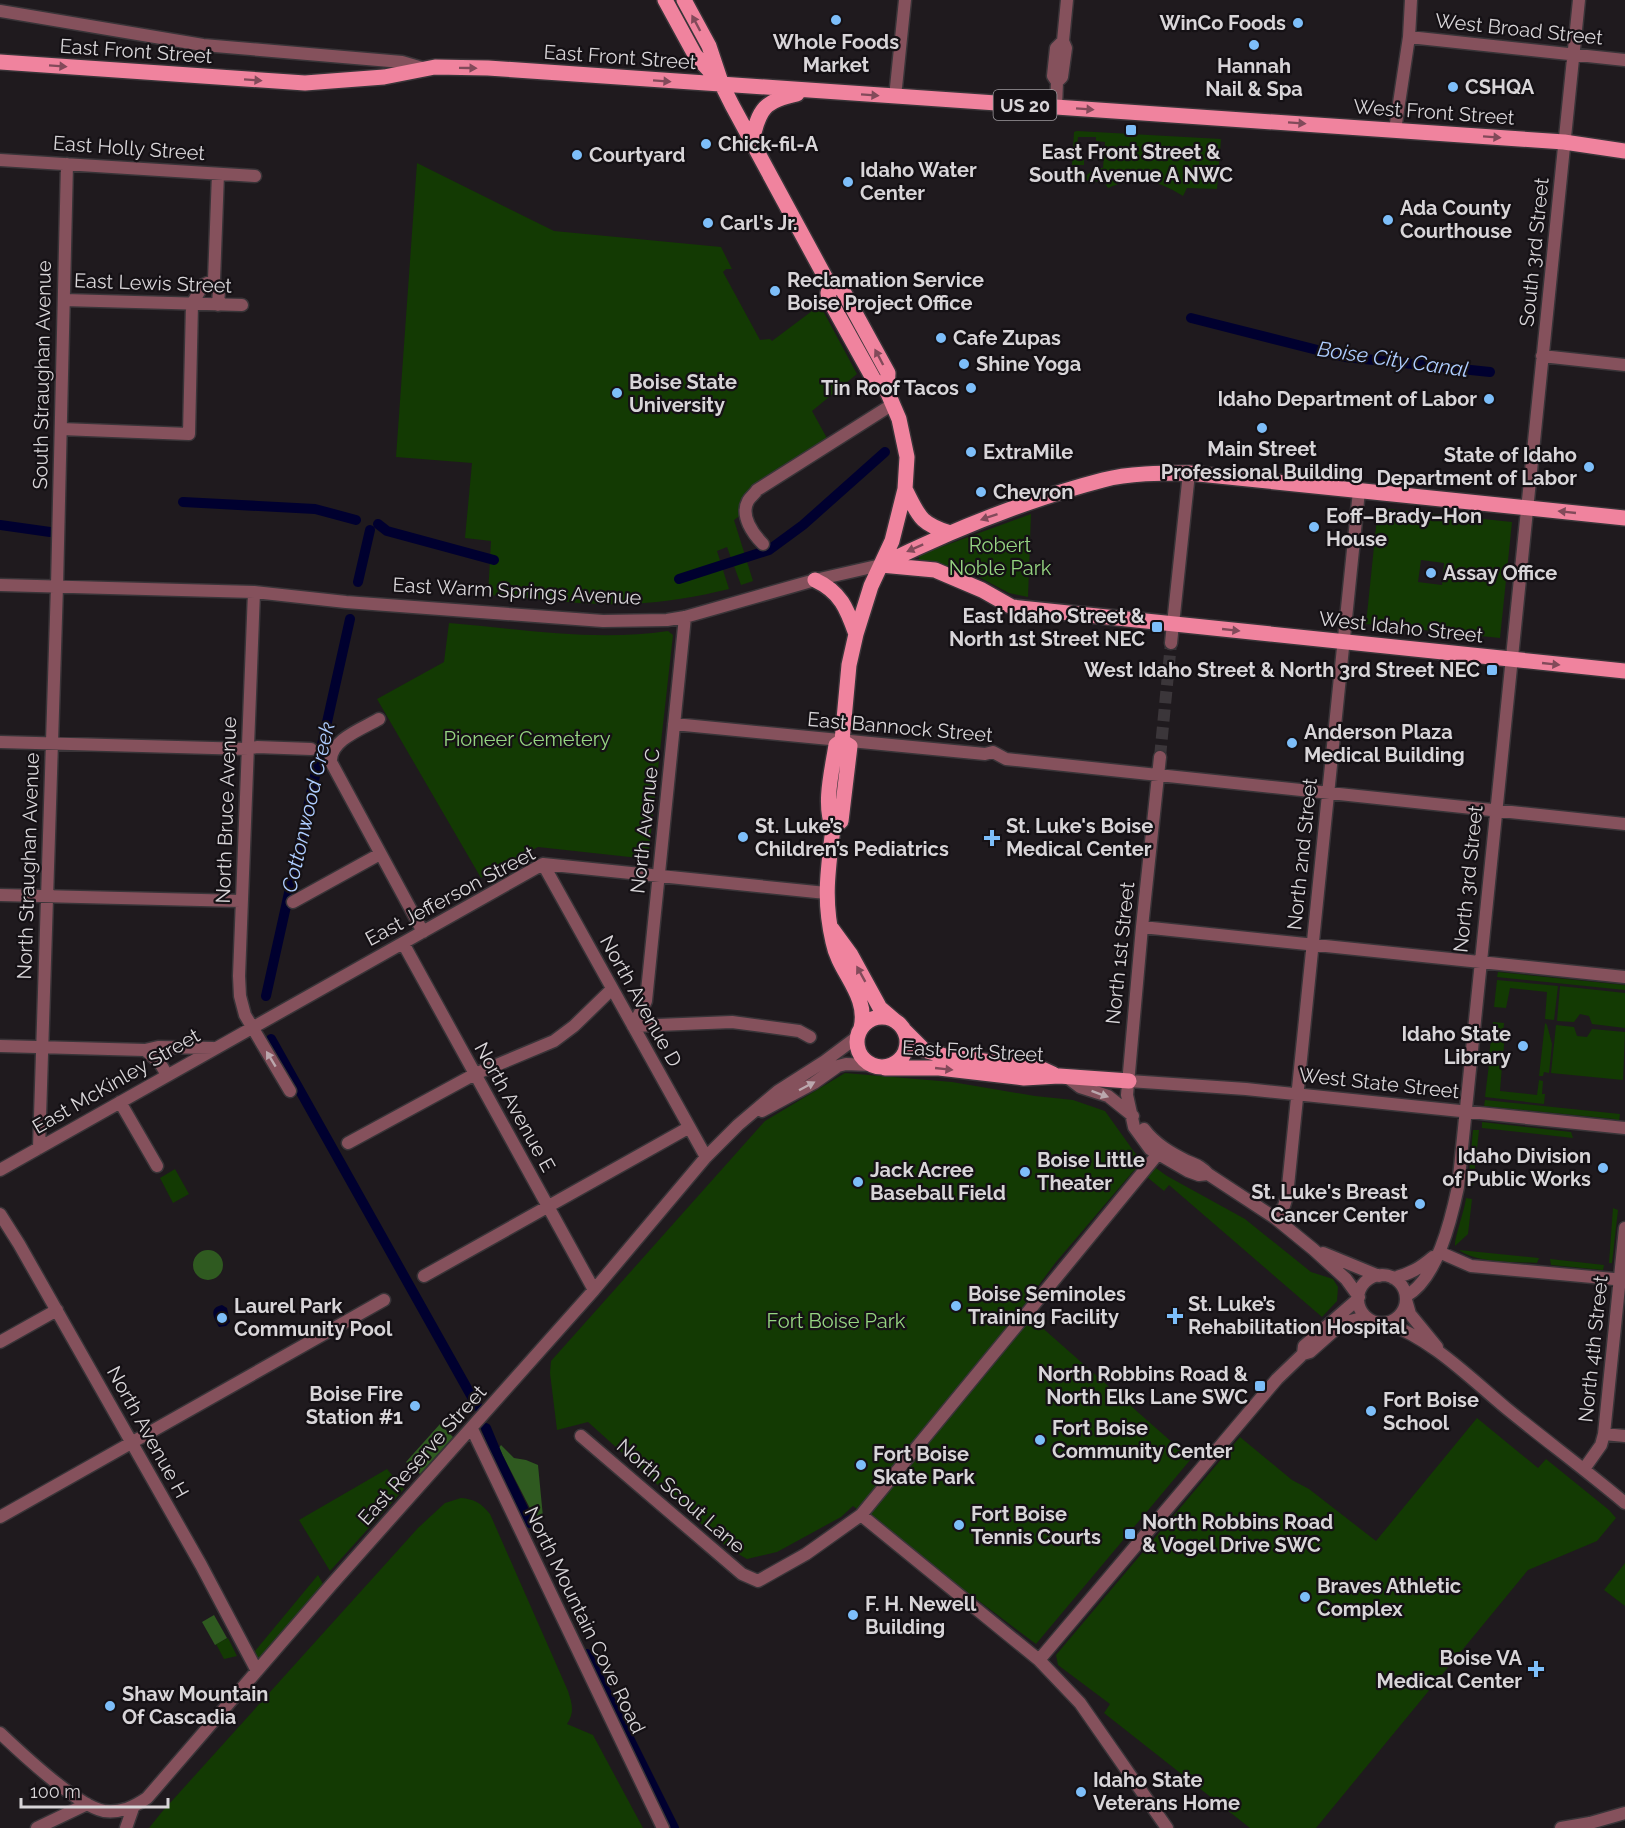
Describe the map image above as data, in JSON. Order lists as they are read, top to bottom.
{
  "streets": {
    "main road": [
      "East Front Street",
      "US 20",
      "West Front Street",
      "East Warm Springs Avenue",
      "West Idaho Street",
      "East Fort Street"
    ],
    "street": [
      "West Broad Street",
      "East Holly Street",
      "South 3rd Street",
      "East Lewis Street",
      "South Straughan Avenue",
      "East Bannock Street",
      "North Bruce Avenue",
      "North Avenue C",
      "North 2nd Street",
      "North Straughan Avenue",
      "North 3rd Street",
      "East Jefferson Street",
      "North 1st Street",
      "North Avenue D",
      "East McKinley Street",
      "West State Street",
      "North Avenue E",
      "North 4th Street",
      "North Avenue H",
      "East Reserve Street",
      "North Scout Lane",
      "North Mountain Cove Road"
    ]
  },
  "crossings": [
    ["West Broad Street", "South 3rd Street"],
    ["East Front Street", "West Front Street"],
    ["West Front Street", "South 3rd Street"],
    ["East Holly Street", "South Straughan Avenue"],
    ["South 3rd Street", "East Warm Springs Avenue"],
    ["South 3rd Street", "North 3rd Street"],
    ["East Lewis Street", "South Straughan Avenue"],
    ["South Straughan Avenue", "East Warm Springs Avenue"],
    ["South Straughan Avenue", "North Straughan Avenue"],
    ["East Warm Springs Avenue", "West Idaho Street"],
    ["East Warm Springs Avenue", "North Bruce Avenue"],
    ["East Warm Springs Avenue", "North Avenue C"],
    ["East Warm Springs Avenue", "North 2nd Street"],
    ["East Warm Springs Avenue", "North Straughan Avenue"],
    ["East Warm Springs Avenue", "North 3rd Street"],
    ["East Warm Springs Avenue", "East Fort Street"],
    ["West Idaho Street", "North 2nd Street"],
    ["West Idaho Street", "North 3rd Street"],
    ["West Idaho Street", "East Fort Street"],
    ["East Bannock Street", "North Avenue C"],
    ["East Bannock Street", "North 2nd Street"],
    ["East Bannock Street", "North 3rd Street"],
    ["East Bannock Street", "North 1st Street"],
    ["East Bannock Street", "East Fort Street"],
    ["North Bruce Avenue", "East Jefferson Street"],
    ["North Bruce Avenue", "East McKinley Street"],
    ["North Avenue C", "East Jefferson Street"],
    ["North Avenue C", "North Avenue D"],
    ["North 2nd Street", "West State Street"],
    ["North Straughan Avenue", "East McKinley Street"],
    ["North 3rd Street", "West State Street"],
    ["East Jefferson Street", "North Avenue D"],
    ["East Jefferson Street", "East Fort Street"],
    ["East Jefferson Street", "East McKinley Street"],
    ["East Jefferson Street", "North Avenue E"],
    ["North 1st Street", "East Fort Street"],
    ["North 1st Street", "West State Street"],
    ["North Avenue D", "East Reserve Street"],
    ["East Fort Street", "West State Street"],
    ["East Fort Street", "East Reserve Street"],
    ["North Avenue E", "East Reserve Street"],
    ["North Avenue H", "East Reserve Street"],
    ["East Reserve Street", "North Mountain Cove Road"]
  ],
  "one_way": ["East Front Street", "West Front Street", "West Idaho Street"],
  "water": ["Boise City Canal", "Cottonwood Creek"],
  "parks": ["Robert Noble Park", "Pioneer Cemetery", "Fort Boise Park"],
  "places": {
    "other": [
      "Whole Foods Market",
      "WinCo Foods",
      "Hannah Nail & Spa",
      "CSHQA",
      "Chick-fil-A",
      "Courtyard",
      "Idaho Water Center",
      "Ada County Courthouse",
      "Carl's Jr.",
      "Reclamation Service Boise Project Office",
      "Cafe Zupas",
      "Shine Yoga",
      "Tin Roof Tacos",
      "Boise State University",
      "Idaho Department of Labor",
      "Main Street Professional Building",
      "ExtraMile",
      "State of Idaho Department of Labor",
      "Chevron",
      "Eoff–Brady–Hon House",
      "Assay Office",
      "Anderson Plaza Medical Building",
      "St. Luke’s Children’s Pediatrics",
      "Idaho State Library",
      "Idaho Division of Public Works",
      "Boise Little Theater",
      "Jack Acree Baseball Field",
      "St. Luke's Breast Cancer Center",
      "Boise Seminoles Training Facility",
      "Laurel Park Community Pool",
      "Boise Fire Station #1",
      "Fort Boise School",
      "Fort Boise Community Center",
      "Fort Boise Skate Park",
      "Fort Boise Tennis Courts",
      "Braves Athletic Complex",
      "F. H. Newell Building",
      "Shaw Mountain Of Cascadia",
      "Idaho State Veterans Home"
    ],
    "transit": [
      "East Front Street & South Avenue A NWC",
      "East Idaho Street & North 1st Street NEC",
      "West Idaho Street & North 3rd Street NEC",
      "North Robbins Road & North Elks Lane SWC",
      "North Robbins Road & Vogel Drive SWC"
    ],
    "health": ["St. Luke's Boise Medical Center", "St. Luke’s Rehabilitation Hospital", "Boise VA Medical Center"]
  },
  "scale_bar": "100 m"
}
